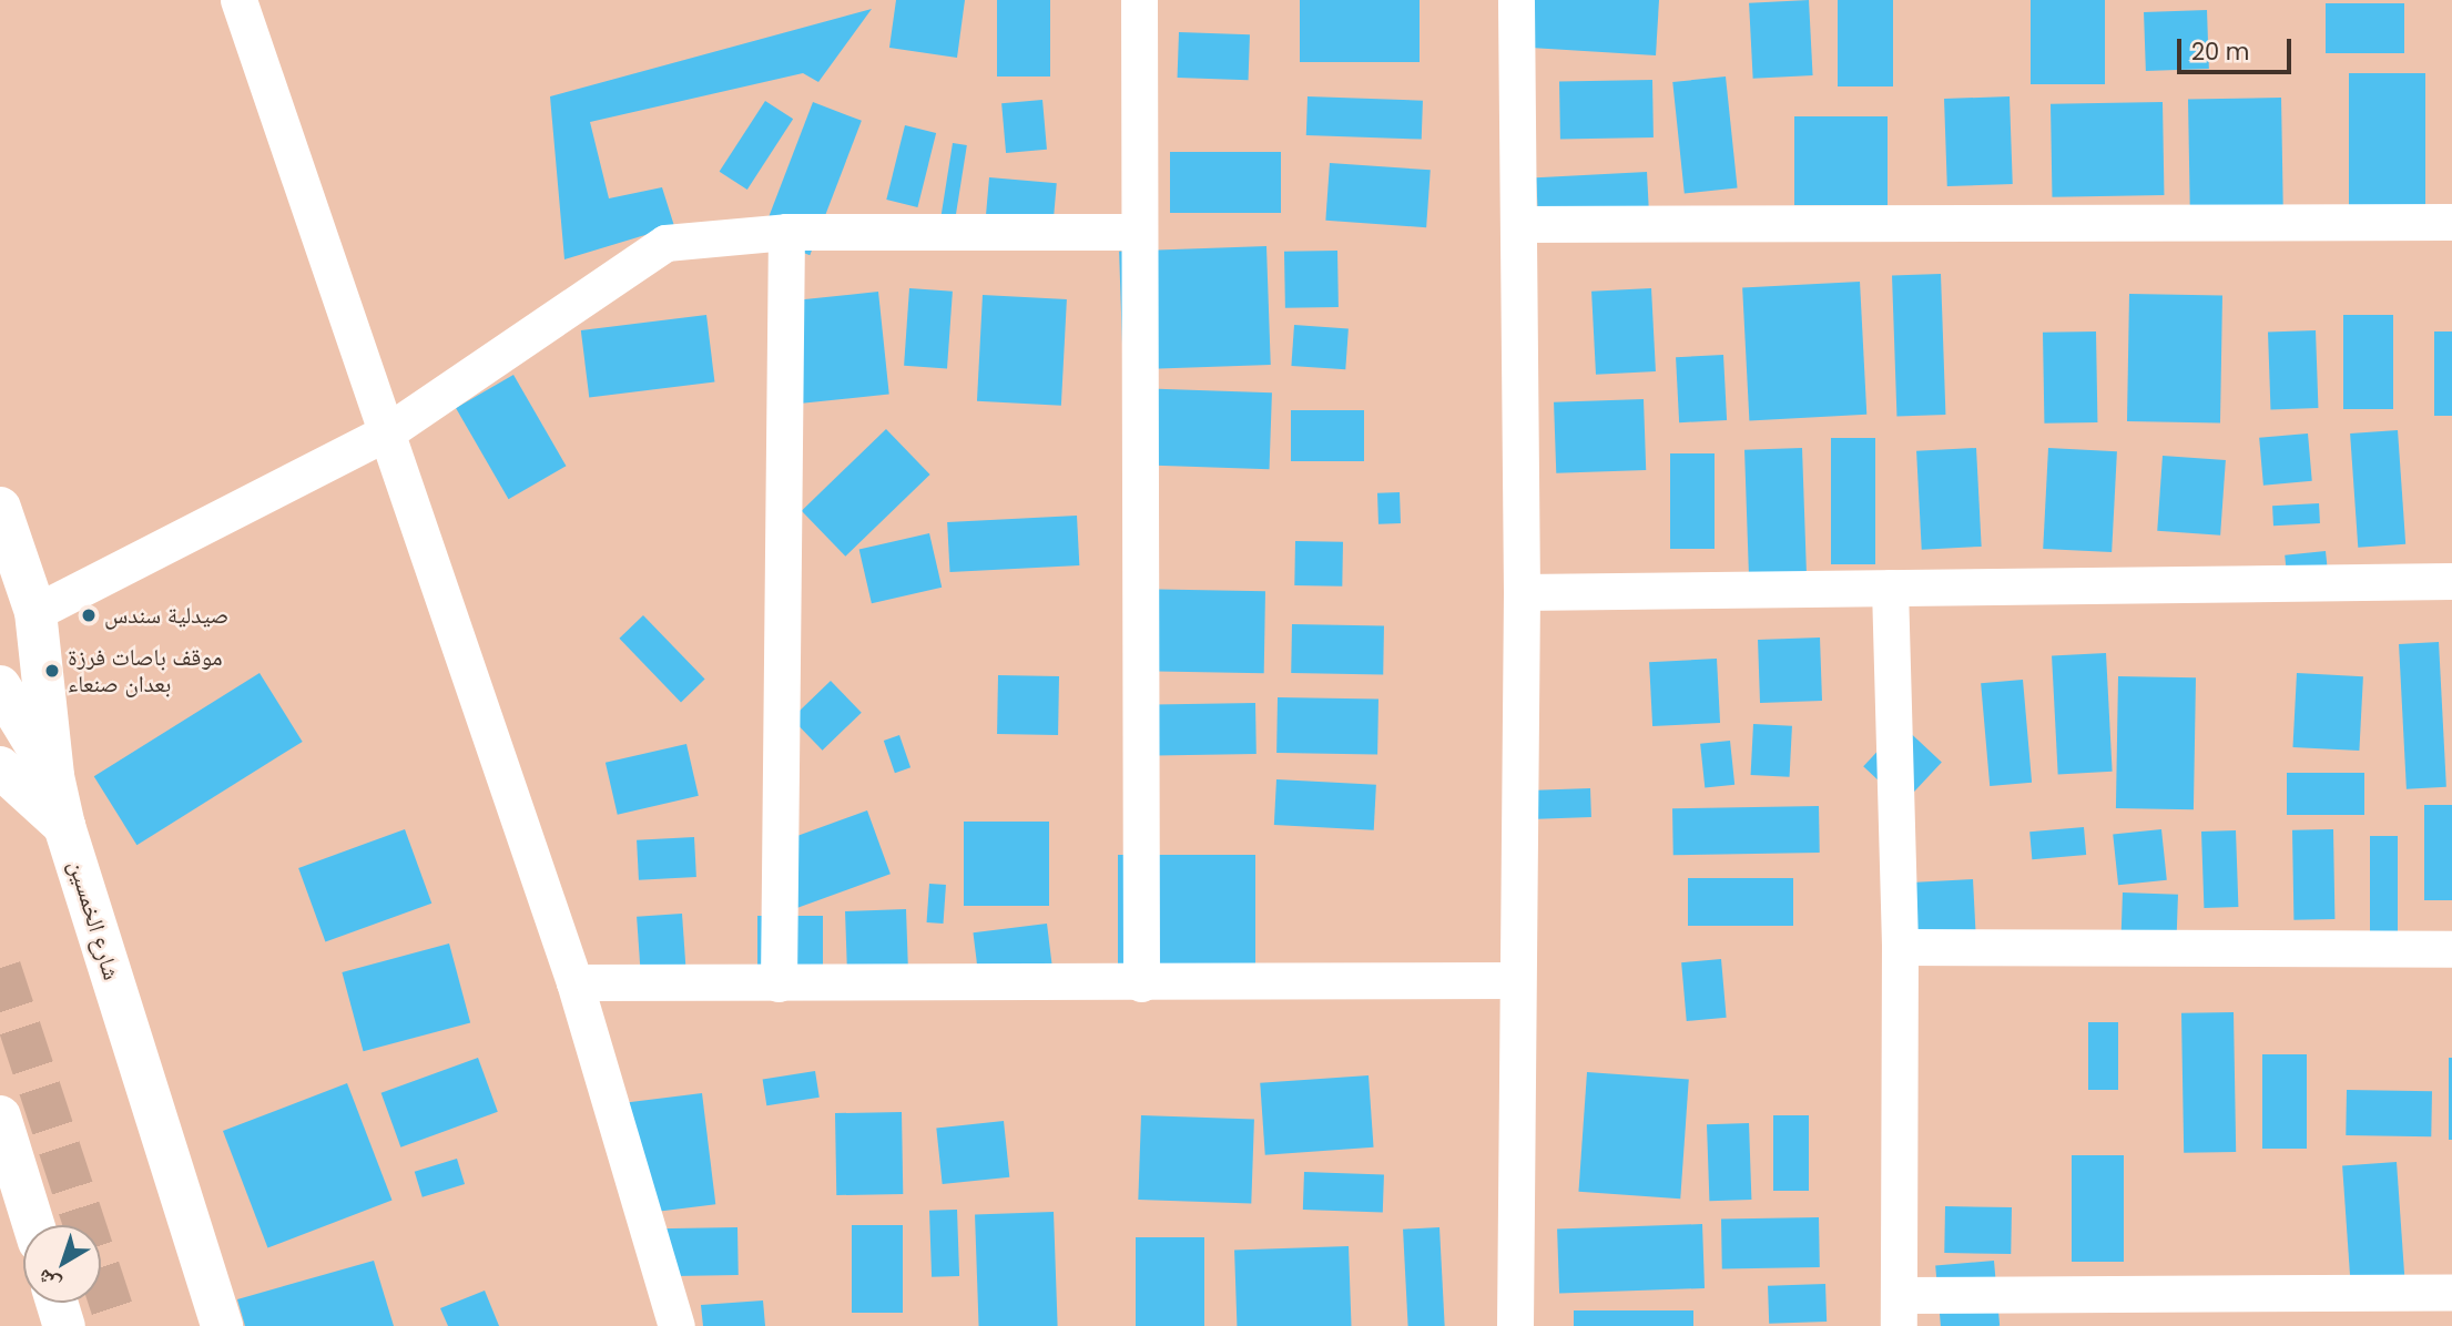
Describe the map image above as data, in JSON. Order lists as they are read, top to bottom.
{
  "streets": {
    "main road": ["شارع الخمسين"]
  },
  "places": ["صيدلية سندس", "موقف باصات فرزة بعدان صنعاء"],
  "scale_bar": "20 m",
  "north": "bottom left"
}
